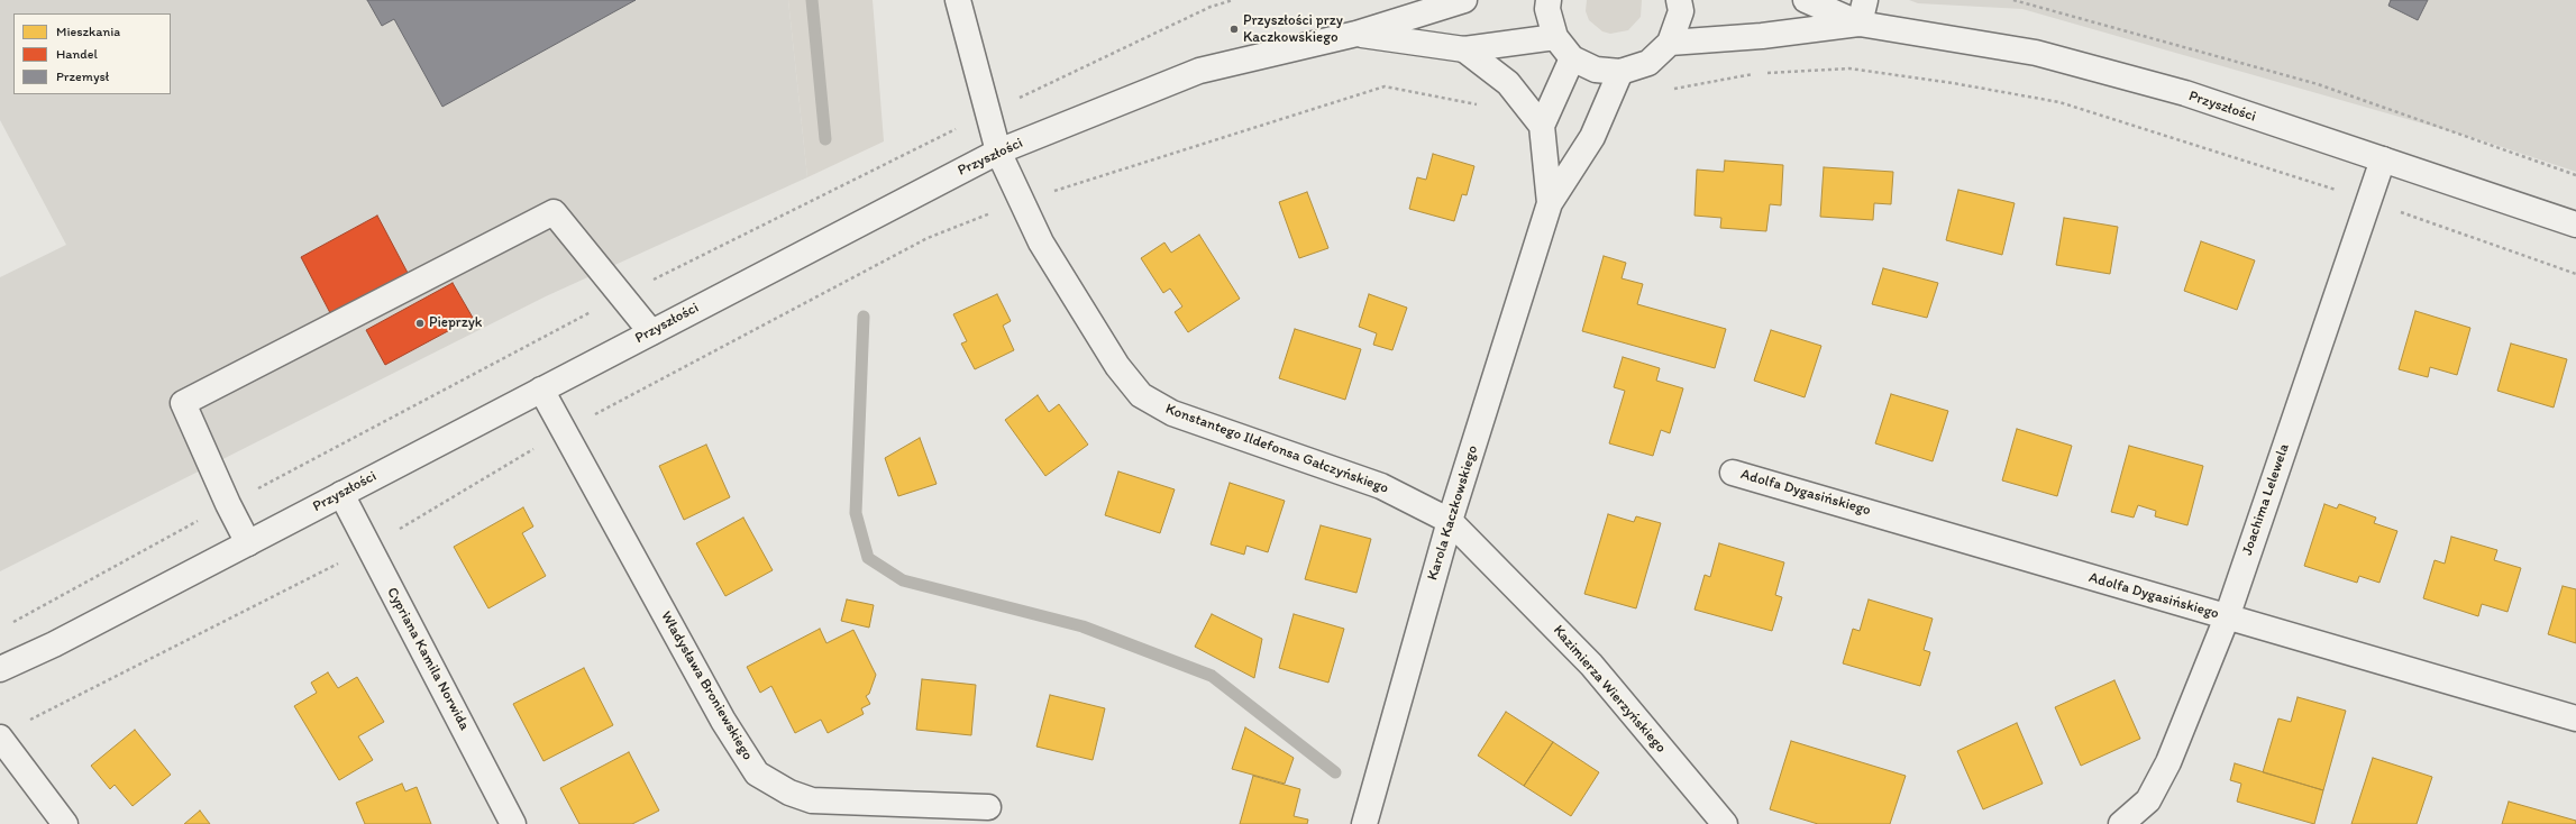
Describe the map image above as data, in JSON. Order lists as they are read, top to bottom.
{
  "streets": {
    "street": [
      "Przyszłości",
      "Konstantego Ildefonsa Gałczyńskiego",
      "Adolfa Dygasińskiego",
      "Joachima Lelewela",
      "Karola Kaczkowskiego",
      "Cypriana Kamila Norwida",
      "Władysława Broniewskiego",
      "Kazimierza Wierzyńskiego"
    ]
  },
  "crossings": [
    ["Przyszłości", "Konstantego Ildefonsa Gałczyńskiego"],
    ["Przyszłości", "Joachima Lelewela"],
    ["Przyszłości", "Cypriana Kamila Norwida"],
    ["Przyszłości", "Władysława Broniewskiego"],
    ["Konstantego Ildefonsa Gałczyńskiego", "Karola Kaczkowskiego"],
    ["Konstantego Ildefonsa Gałczyńskiego", "Kazimierza Wierzyńskiego"],
    ["Adolfa Dygasińskiego", "Joachima Lelewela"],
    ["Karola Kaczkowskiego", "Kazimierza Wierzyńskiego"]
  ],
  "places": ["Przyszłości przy Kaczkowskiego", "Pieprzyk"],
  "legend": ["Mieszkania", "Handel", "Przemysł"]
}
